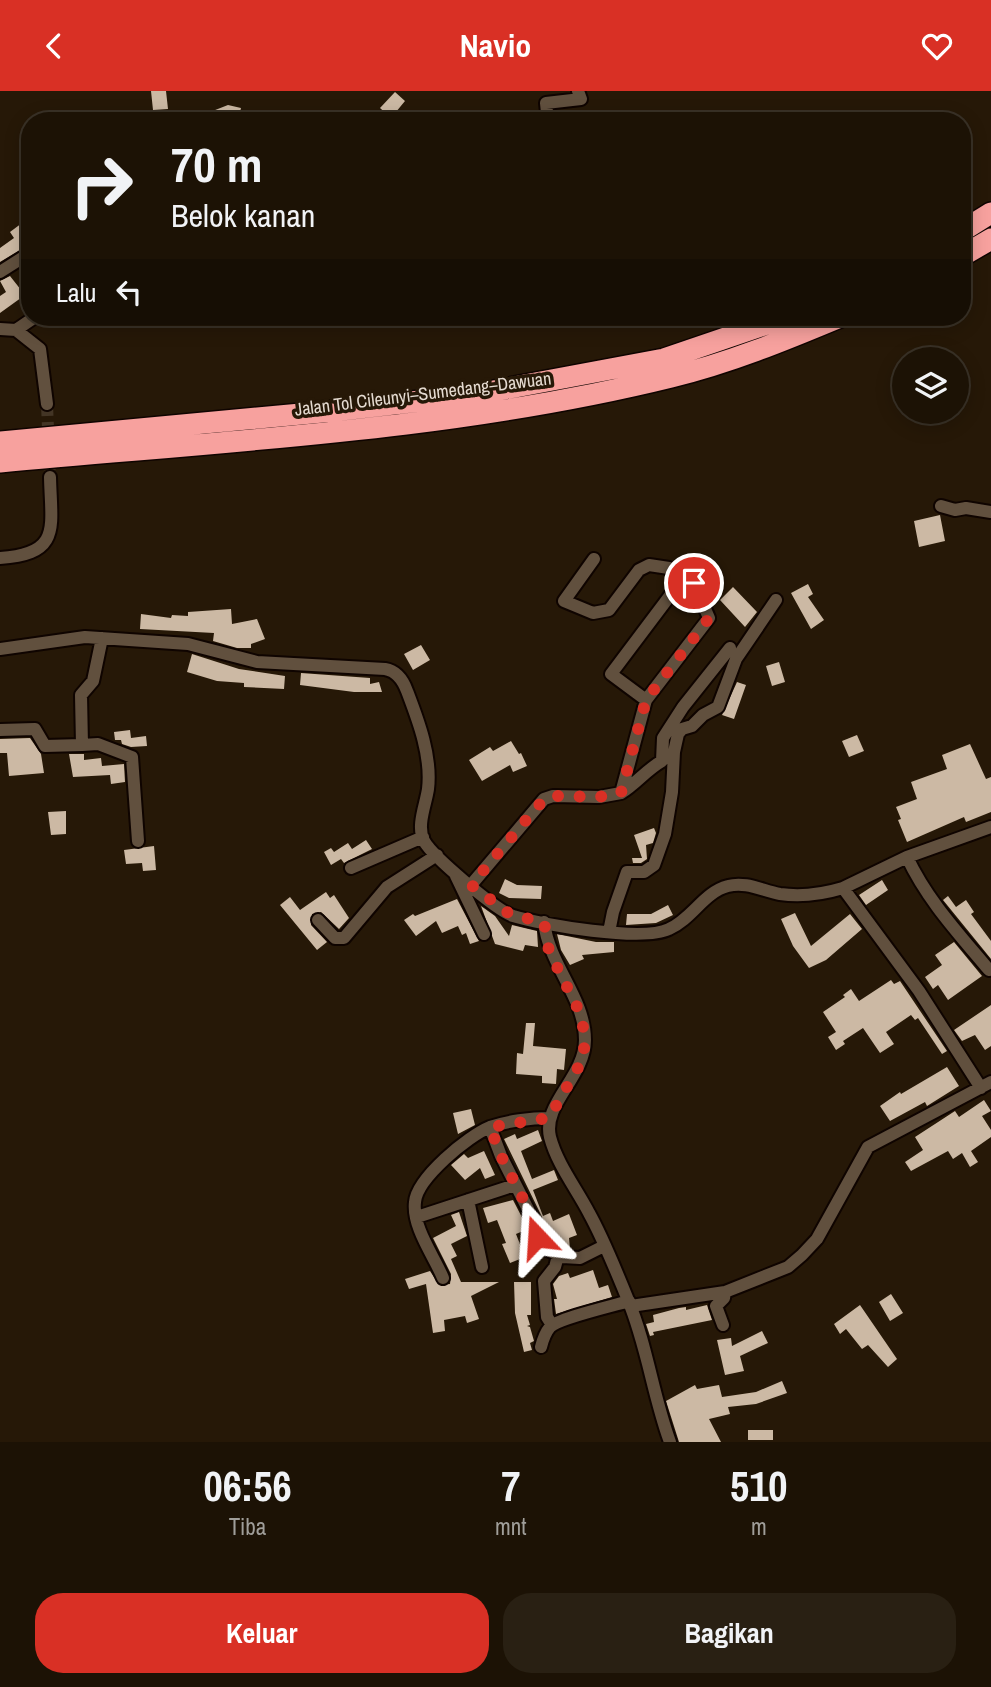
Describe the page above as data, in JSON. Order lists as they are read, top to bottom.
{
  "streets": {
    "highway": ["Jalan Tol Cileunyi–Sumedang–Dawuan"]
  },
  "page": {
    "header": "Navio",
    "turn": ["70 m", "Belok kanan"],
    "then": "Lalu",
    "eta": [
      "06:56",
      "Tiba",
      "7",
      "mnt",
      "510",
      "m"
    ],
    "buttons": ["Keluar", "Bagikan"]
  }
}
